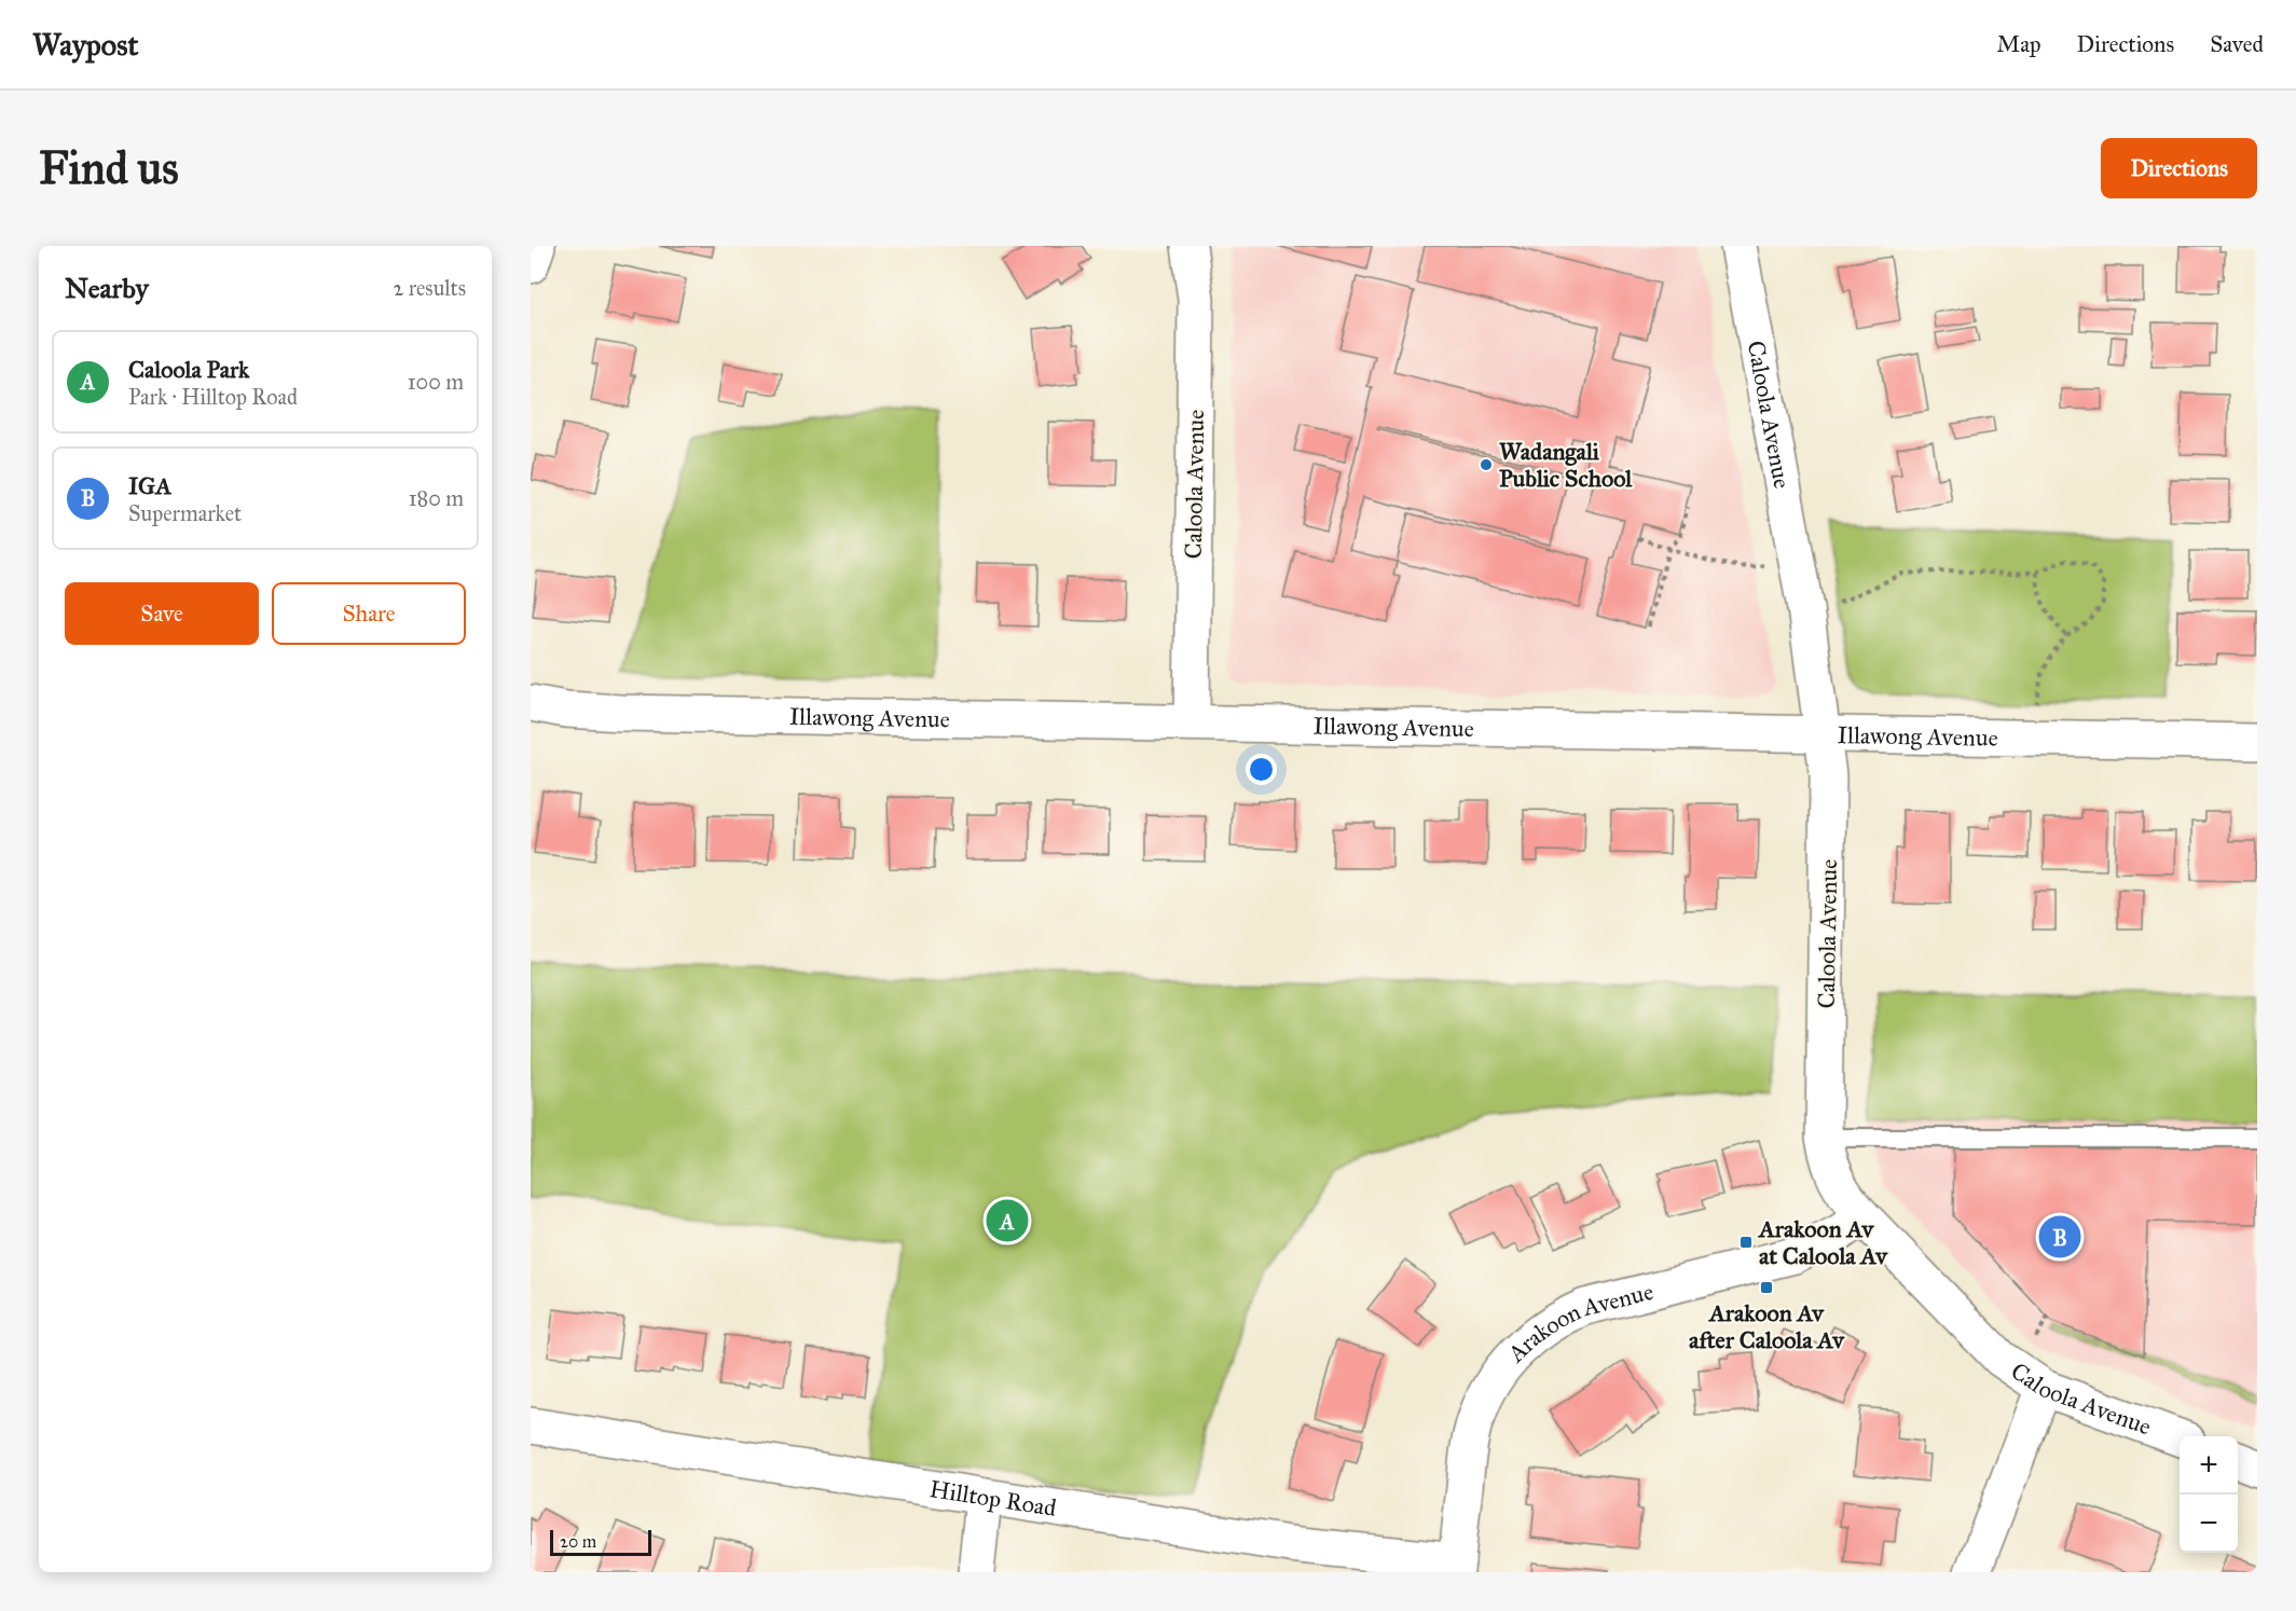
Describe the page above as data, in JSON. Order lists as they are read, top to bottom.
{
  "streets": {
    "street": [
      "Caloola Avenue",
      "Illawong Avenue",
      "Arakoon Avenue",
      "Hilltop Road"
    ]
  },
  "crossings": [
    ["Caloola Avenue", "Illawong Avenue"],
    ["Caloola Avenue", "Arakoon Avenue"],
    ["Arakoon Avenue", "Hilltop Road"]
  ],
  "places": {
    "other": ["Wadangali Public School"],
    "transit": ["Arakoon Av at Caloola Av", "Arakoon Av after Caloola Av"]
  },
  "scale_bar": "20 m",
  "page": {
    "header": "Waypost",
    "nav": ["Map", "Directions", "Saved"],
    "buttons": [
      "Directions",
      ["Save", "Share"]
    ],
    "title": "Find us",
    "heading": ["Nearby", "2 results"],
    "list": [
      {
        "mark": "A",
        "name": "Caloola Park",
        "note": "Park · Hilltop Road",
        "value": "100 m"
      },
      {
        "mark": "B",
        "name": "IGA",
        "note": "Supermarket",
        "value": "180 m"
      }
    ],
    "pins": ["A", "B"],
    "map_buttons": ["+", "−"],
    "scale": "20 m"
  }
}
